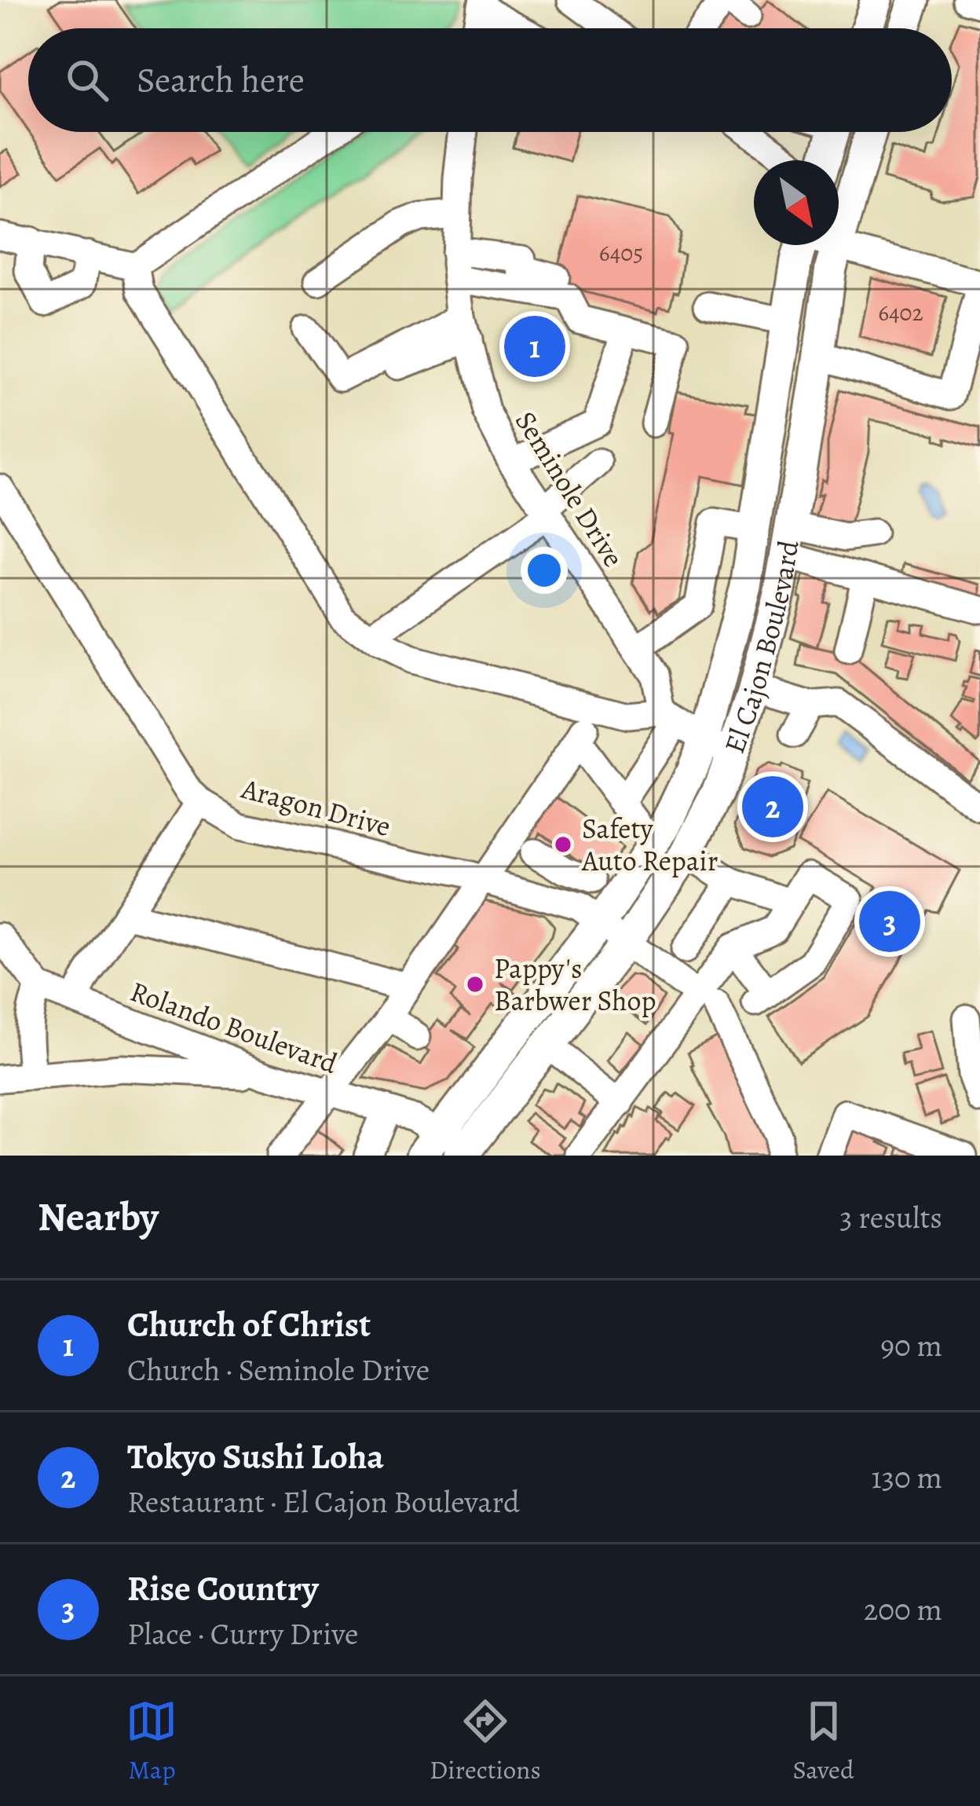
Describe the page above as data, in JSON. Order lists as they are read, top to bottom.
{
  "streets": {
    "main road": ["El Cajon Boulevard"],
    "street": ["Seminole Drive", "Aragon Drive", "Rolando Boulevard"]
  },
  "crossings": [
    ["El Cajon Boulevard", "Aragon Drive"],
    ["El Cajon Boulevard", "Rolando Boulevard"]
  ],
  "places": ["Safety Auto Repair", "Pappy's Barbwer Shop"],
  "house_numbers": ["6405", "6402"],
  "north": "bottom right",
  "page": {
    "search": "Search here",
    "pins": ["1", "2", "3"],
    "heading": ["Nearby", "3 results"],
    "list": [
      {
        "mark": "1",
        "name": "Church of Christ",
        "note": "Church · Seminole Drive",
        "value": "90 m"
      },
      {
        "mark": "2",
        "name": "Tokyo Sushi Loha",
        "note": "Restaurant · El Cajon Boulevard",
        "value": "130 m"
      },
      {
        "mark": "3",
        "name": "Rise Country",
        "note": "Place · Curry Drive",
        "value": "200 m"
      }
    ],
    "nav": ["Map", "Directions", "Saved"]
  }
}
